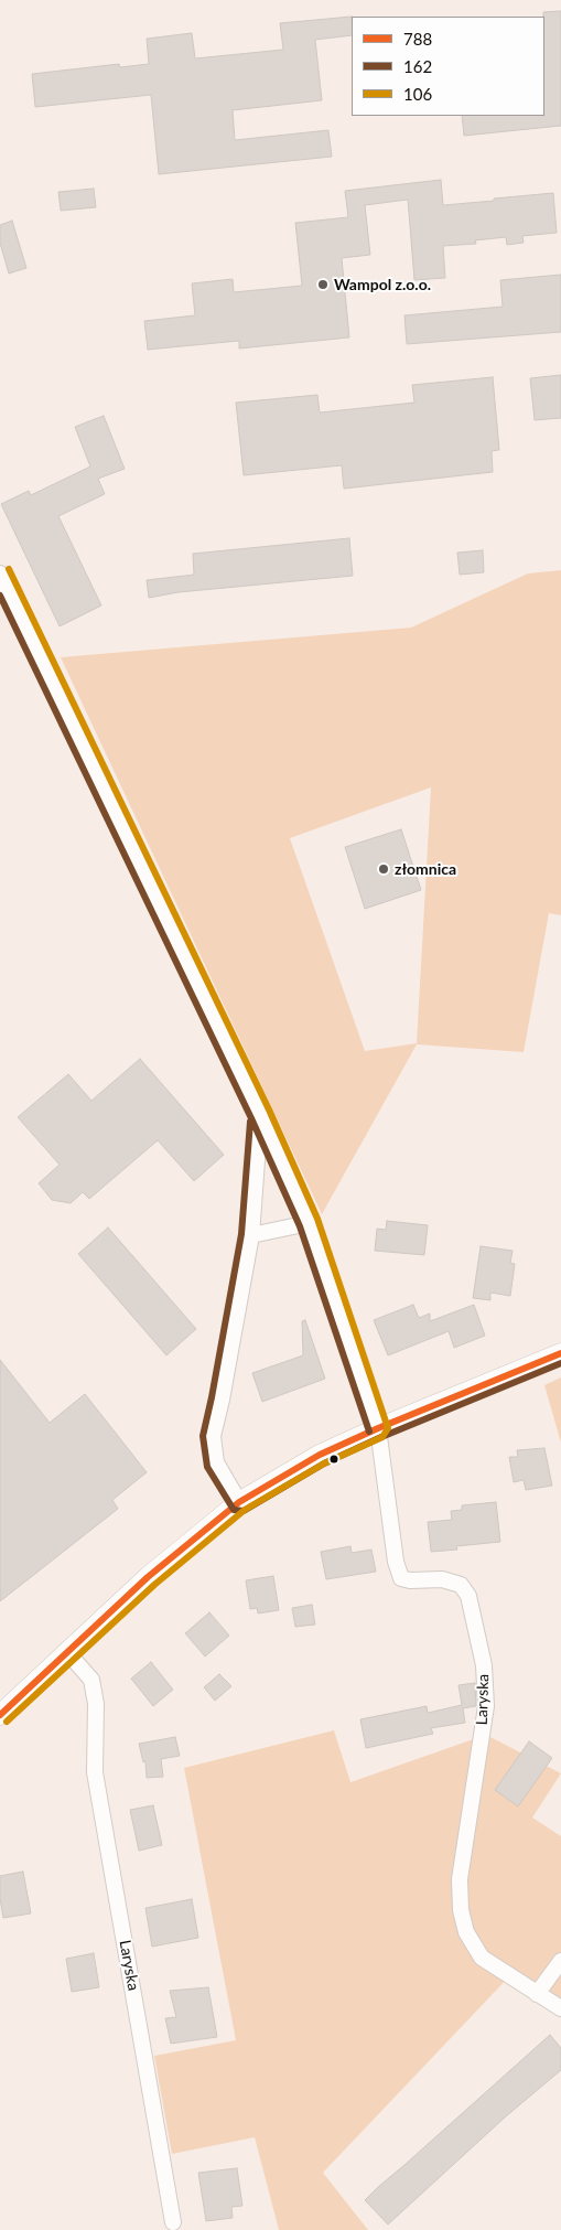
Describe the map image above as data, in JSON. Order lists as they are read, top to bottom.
{
  "streets": {
    "street": ["Laryska"]
  },
  "places": ["Wampol z.o.o.", "złomnica"],
  "lines": ["transit line 106", "transit line 162", "transit line 788"],
  "legend": ["788", "162", "106"]
}
